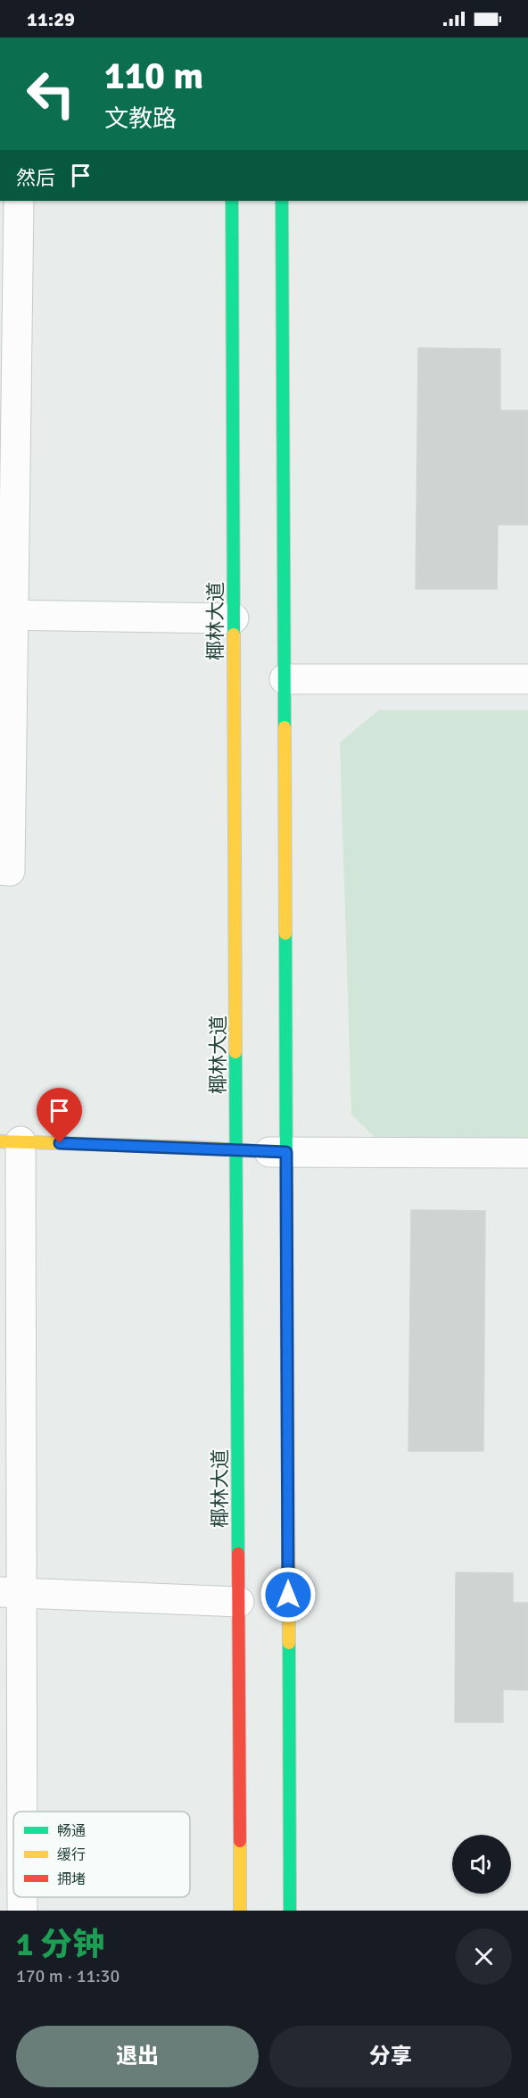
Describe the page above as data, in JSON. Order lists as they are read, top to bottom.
{
  "streets": {
    "main road": ["椰林大道"]
  },
  "legend": ["畅通", "缓行", "拥堵"],
  "page": {
    "status": "11:29",
    "turn": ["110 m", "文教路"],
    "then": "然后",
    "heading": ["1 分钟", "170 m · 11:30"],
    "buttons": ["退出", "分享"]
  }
}
